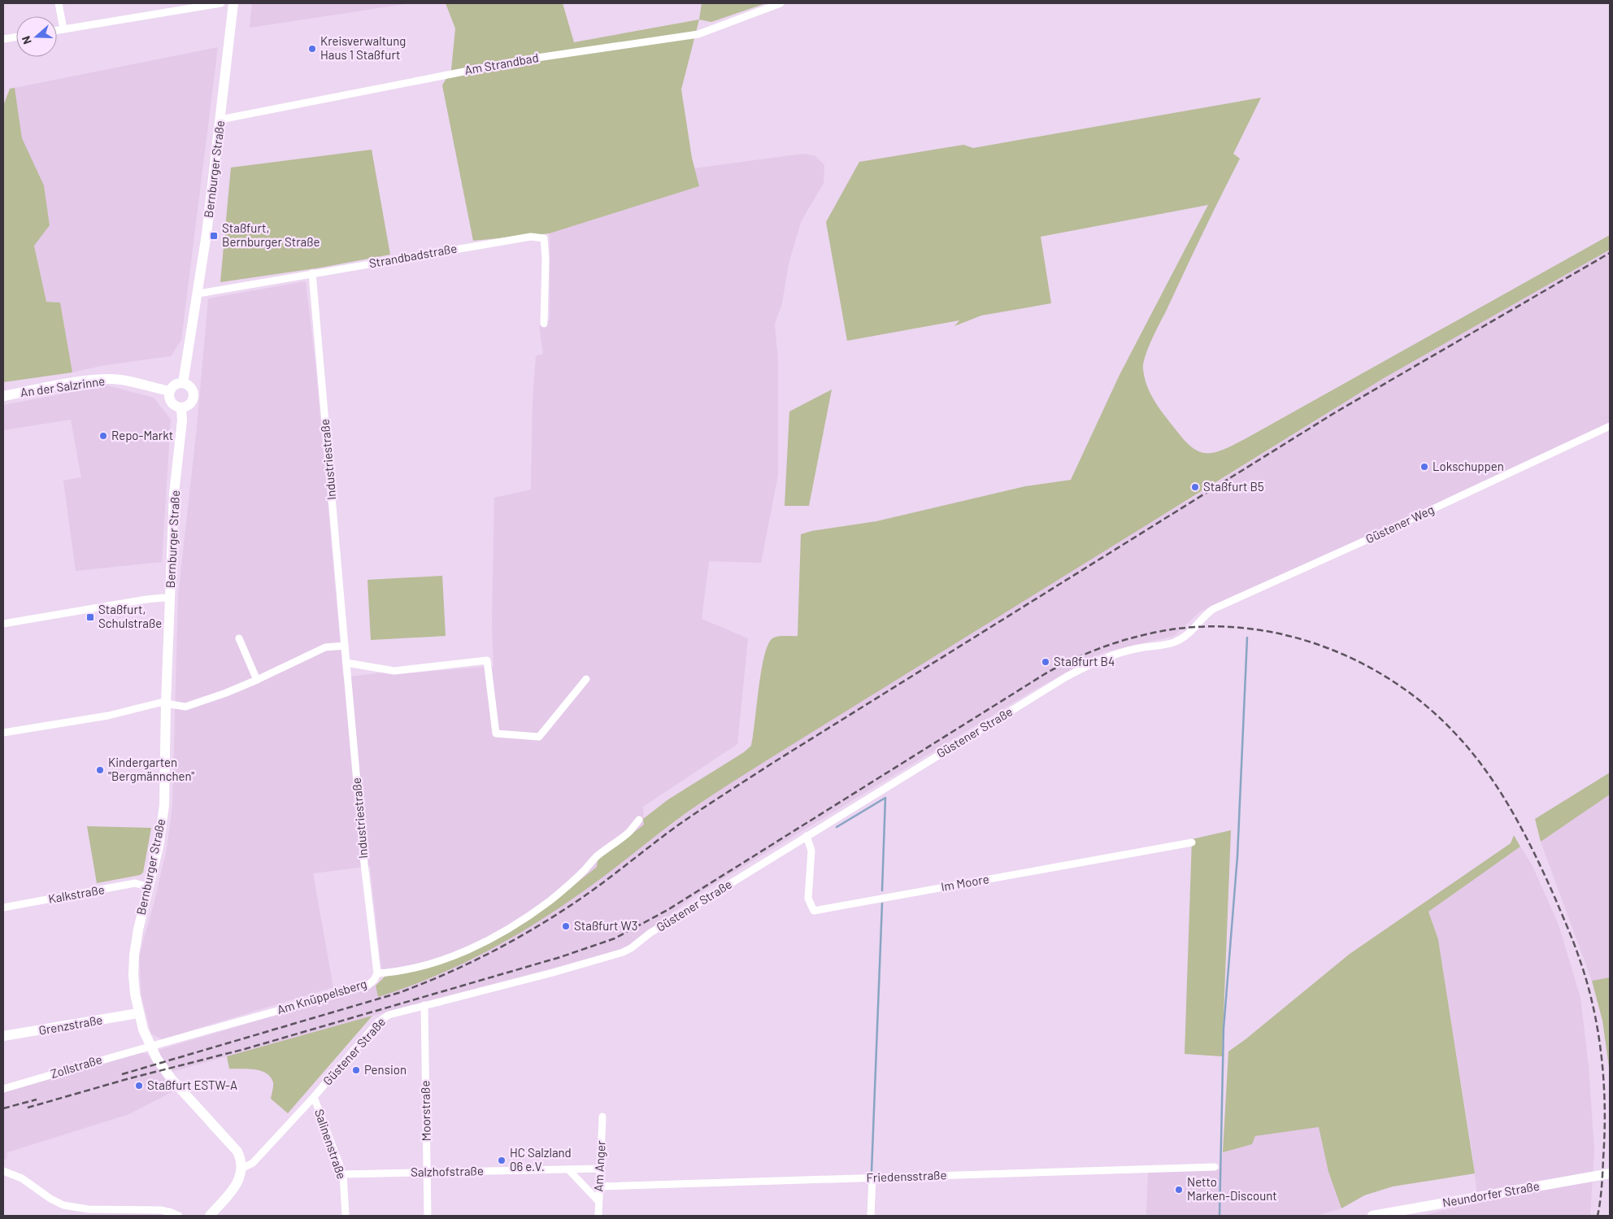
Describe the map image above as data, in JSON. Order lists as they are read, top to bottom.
{
  "streets": {
    "main road": [
      "Bernburger Straße",
      "An der Salzrinne",
      "Grenzstraße",
      "Neundorfer Straße"
    ],
    "street": [
      "Am Strandbad",
      "Strandbadstraße",
      "Industriestraße",
      "Güstener Weg",
      "Güstener Straße",
      "Im Moore",
      "Kalkstraße",
      "Am Knüppelsberg",
      "Zollstraße",
      "Moorstraße",
      "Salinenstraße",
      "Am Anger",
      "Salzhofstraße",
      "Friedensstraße"
    ]
  },
  "crossings": [
    ["Am Strandbad", "Bernburger Straße"],
    ["Bernburger Straße", "Strandbadstraße"],
    ["Bernburger Straße", "An der Salzrinne"],
    ["Bernburger Straße", "Güstener Straße"],
    ["Bernburger Straße", "Kalkstraße"],
    ["Bernburger Straße", "Am Knüppelsberg"],
    ["Bernburger Straße", "Grenzstraße"],
    ["Bernburger Straße", "Zollstraße"],
    ["Strandbadstraße", "Industriestraße"],
    ["Industriestraße", "Am Knüppelsberg"],
    ["Güstener Weg", "Güstener Straße"],
    ["Güstener Straße", "Im Moore"],
    ["Güstener Straße", "Moorstraße"],
    ["Güstener Straße", "Salinenstraße"],
    ["Am Knüppelsberg", "Zollstraße"],
    ["Moorstraße", "Salzhofstraße"],
    ["Salinenstraße", "Salzhofstraße"],
    ["Am Anger", "Salzhofstraße"],
    ["Am Anger", "Friedensstraße"]
  ],
  "places": {
    "other": [
      "Kreisverwaltung Haus 1 Staßfurt",
      "Repo-Markt",
      "Lokschuppen",
      "Staßfurt B5",
      "Staßfurt B4",
      "Kindergarten \"Bergmännchen\"",
      "Staßfurt W3",
      "Pension",
      "Staßfurt ESTW-A",
      "HC Salzland 06 e.V.",
      "Netto Marken-Discount"
    ],
    "transit": ["Staßfurt, Bernburger Straße", "Staßfurt, Schulstraße"]
  },
  "north": "left"
}
